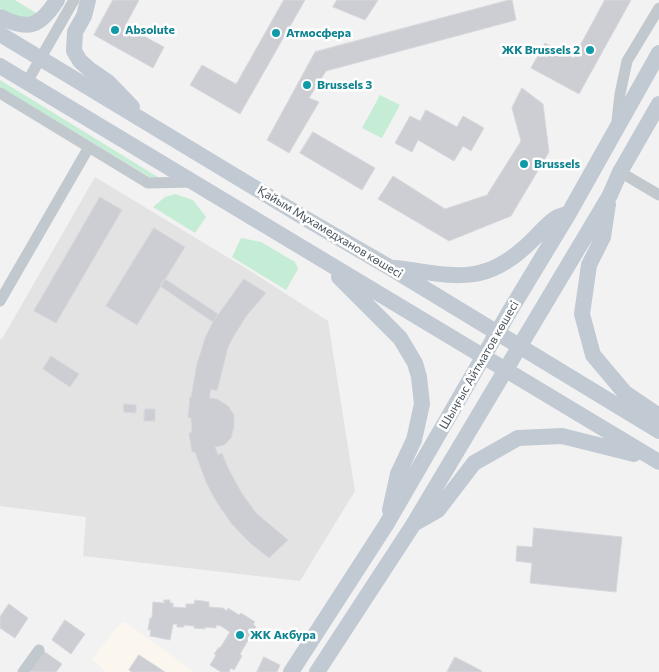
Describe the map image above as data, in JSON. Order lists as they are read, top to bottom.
{
  "streets": {
    "main road": ["Қайым Мұхамедханов көшесі", "Шыңғыс Айтматов көшесі"]
  },
  "crossings": [
    ["Қайым Мұхамедханов көшесі", "Шыңғыс Айтматов көшесі"]
  ],
  "places": [
    "Absolute",
    "Атмосфера",
    "ЖК Brussels 2",
    "Brussels 3",
    "Brussels",
    "ЖК Акбура"
  ]
}
